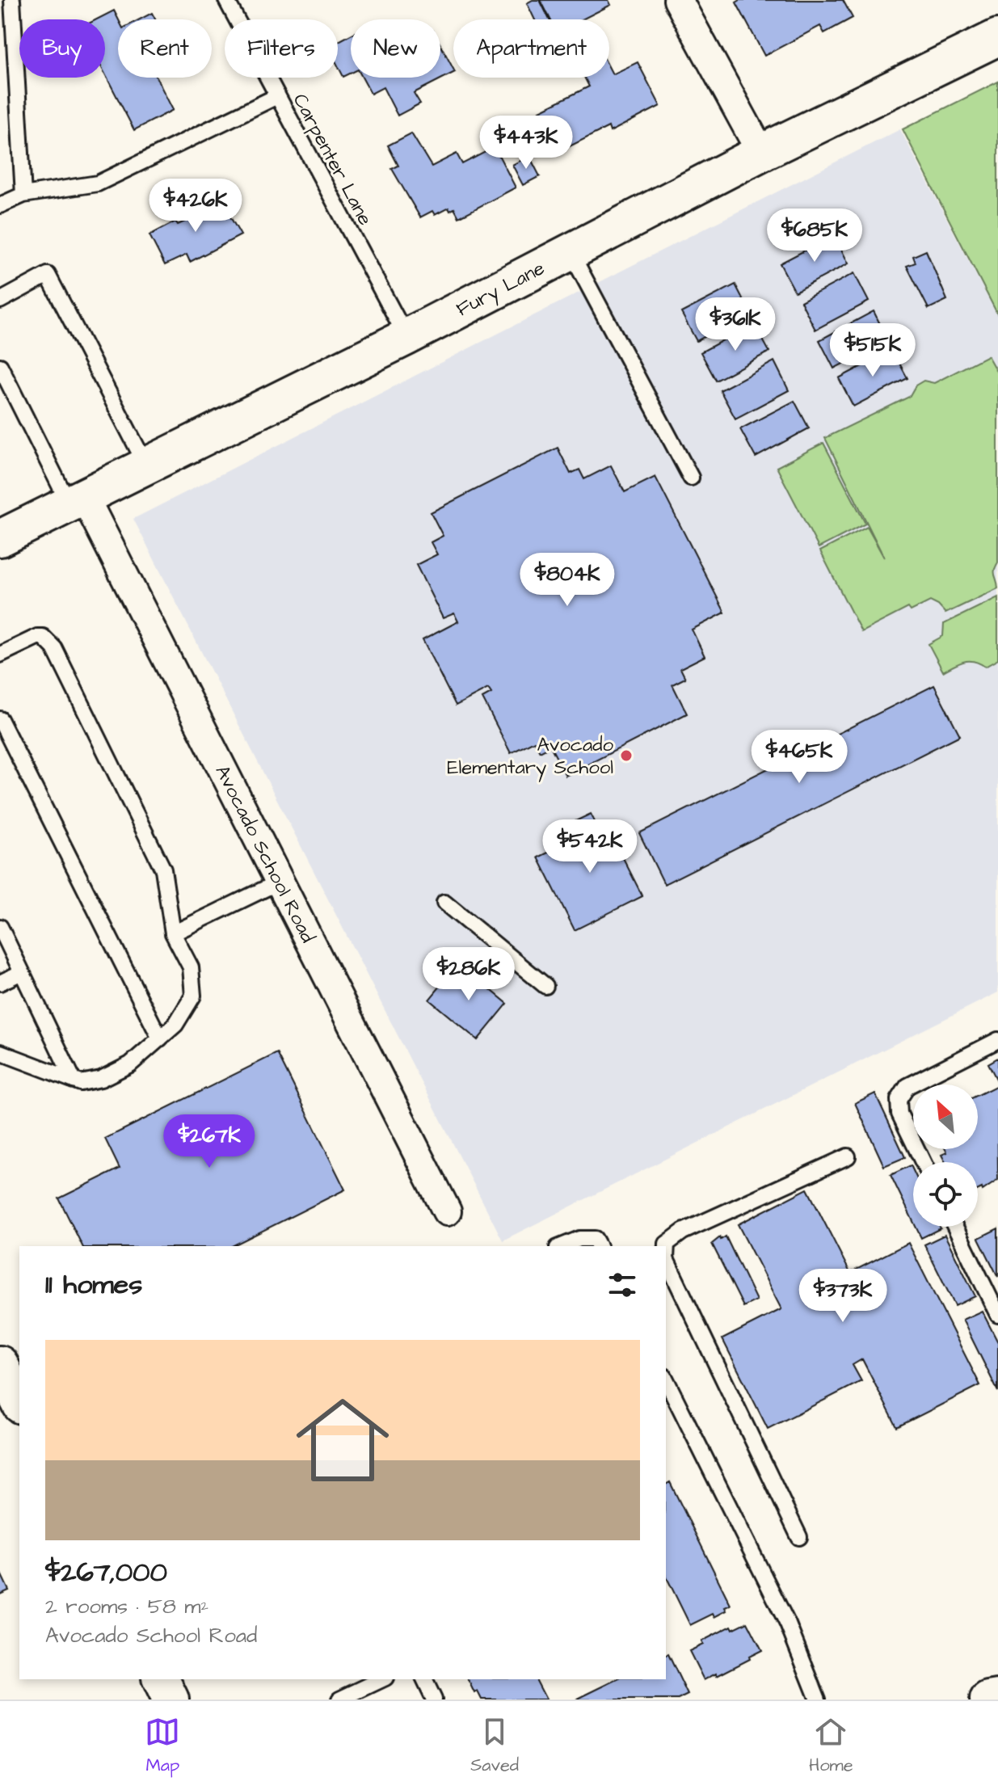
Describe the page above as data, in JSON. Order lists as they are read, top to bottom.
{
  "streets": {
    "main road": ["Fury Lane"],
    "street": ["Avocado School Road"],
    "lane": ["Carpenter Lane"]
  },
  "crossings": [
    ["Carpenter Lane", "Fury Lane"],
    ["Fury Lane", "Avocado School Road"]
  ],
  "places": ["Avocado Elementary School"],
  "north": "top left",
  "page": {
    "chip": [
      "Buy",
      "Rent",
      "Filters",
      "New",
      "Apartment"
    ],
    "price": [
      "$443K",
      "$426K",
      "$685K",
      "$361K",
      "$515K",
      "$804K",
      "$465K",
      "$542K",
      "$286K",
      "$267K",
      "$373K"
    ],
    "heading": "11 homes",
    "list": [
      {
        "name": "$267,000",
        "note": "2 rooms · 58 m² · Avocado School Road"
      }
    ],
    "tabs": ["Map", "Saved", "Home"]
  }
}
